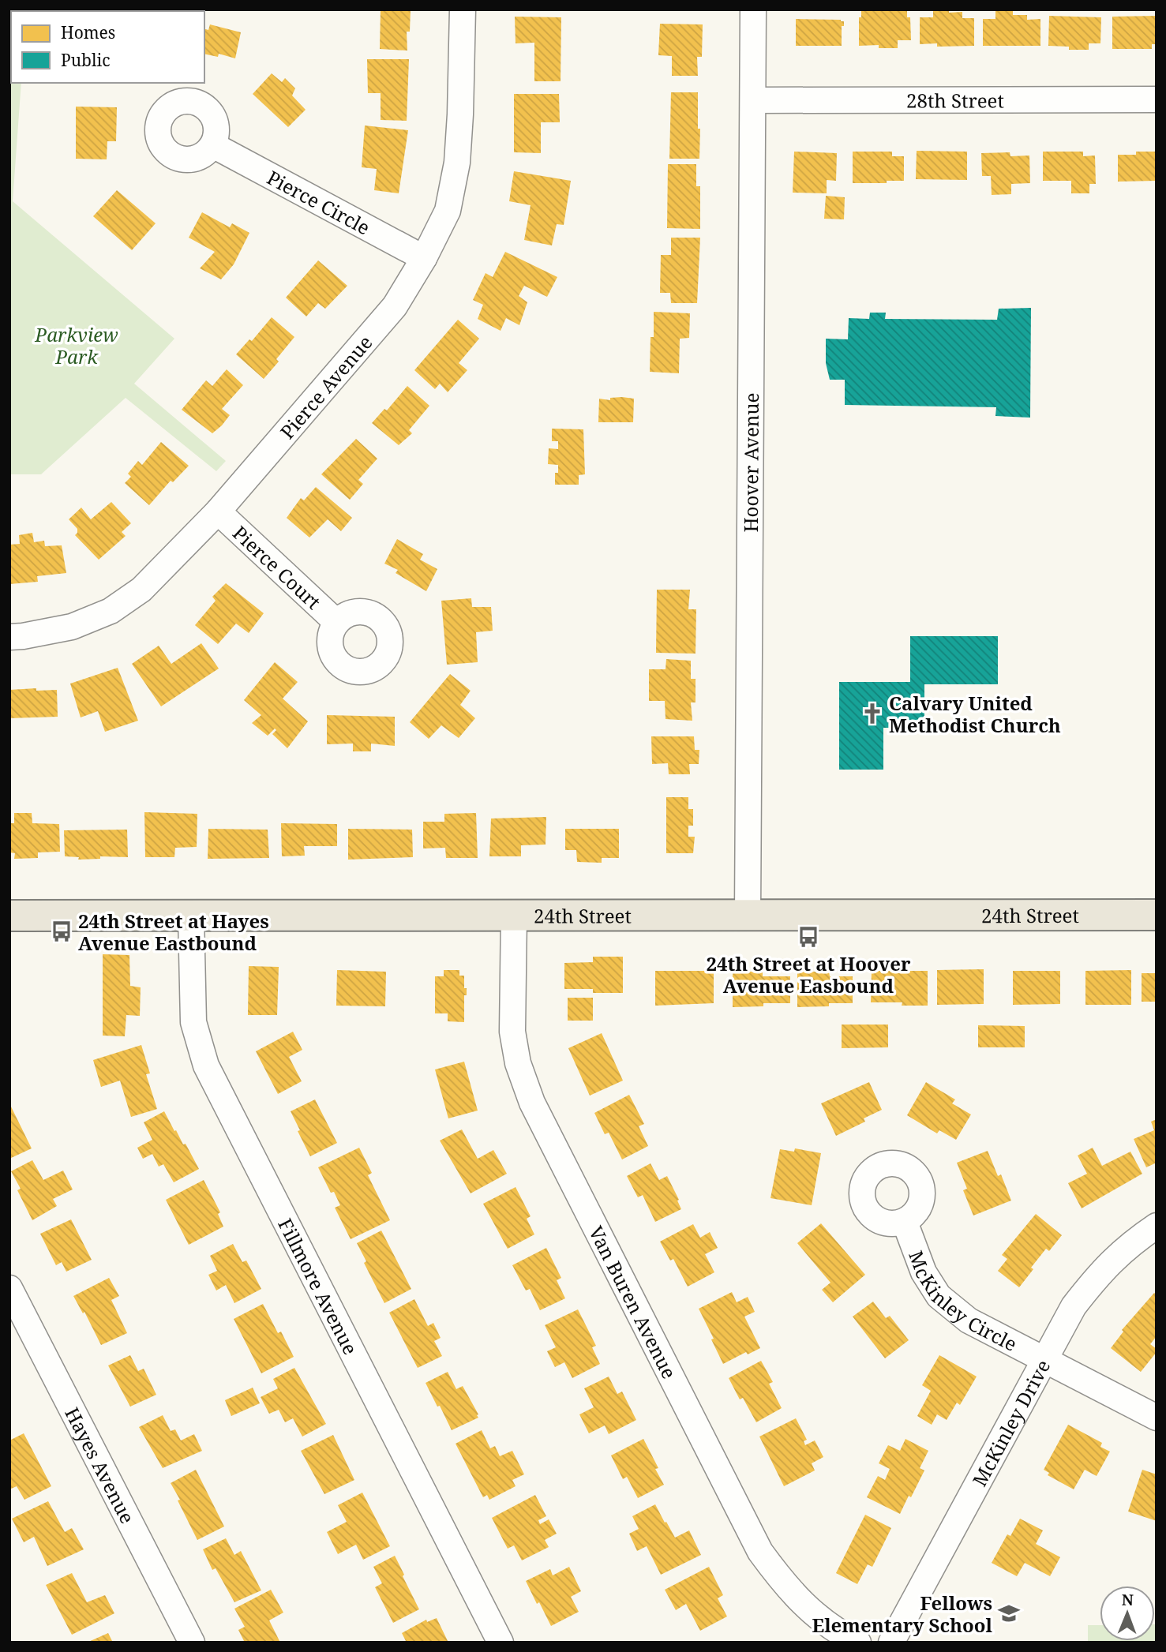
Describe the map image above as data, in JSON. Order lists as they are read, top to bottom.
{
  "streets": {
    "main road": ["24th Street"],
    "street": [
      "28th Street",
      "Pierce Circle",
      "Pierce Avenue",
      "Hoover Avenue",
      "Pierce Court",
      "Fillmore Avenue",
      "McKinley Circle",
      "Van Buren Avenue",
      "McKinley Drive",
      "Hayes Avenue"
    ]
  },
  "crossings": [
    ["28th Street", "Hoover Avenue"],
    ["Pierce Circle", "Pierce Avenue"],
    ["Pierce Avenue", "Pierce Court"],
    ["Hoover Avenue", "24th Street"],
    ["24th Street", "Fillmore Avenue"],
    ["24th Street", "Van Buren Avenue"],
    ["McKinley Circle", "McKinley Drive"]
  ],
  "parks": ["Parkview Park"],
  "places": {
    "church": ["Calvary United Methodist Church"],
    "bus stop": ["24th Street at Hayes Avenue Eastbound", "24th Street at Hoover Avenue Easbound"],
    "school or university": ["Fellows Elementary School"]
  },
  "legend": ["Homes", "Public"],
  "north": "top"
}
